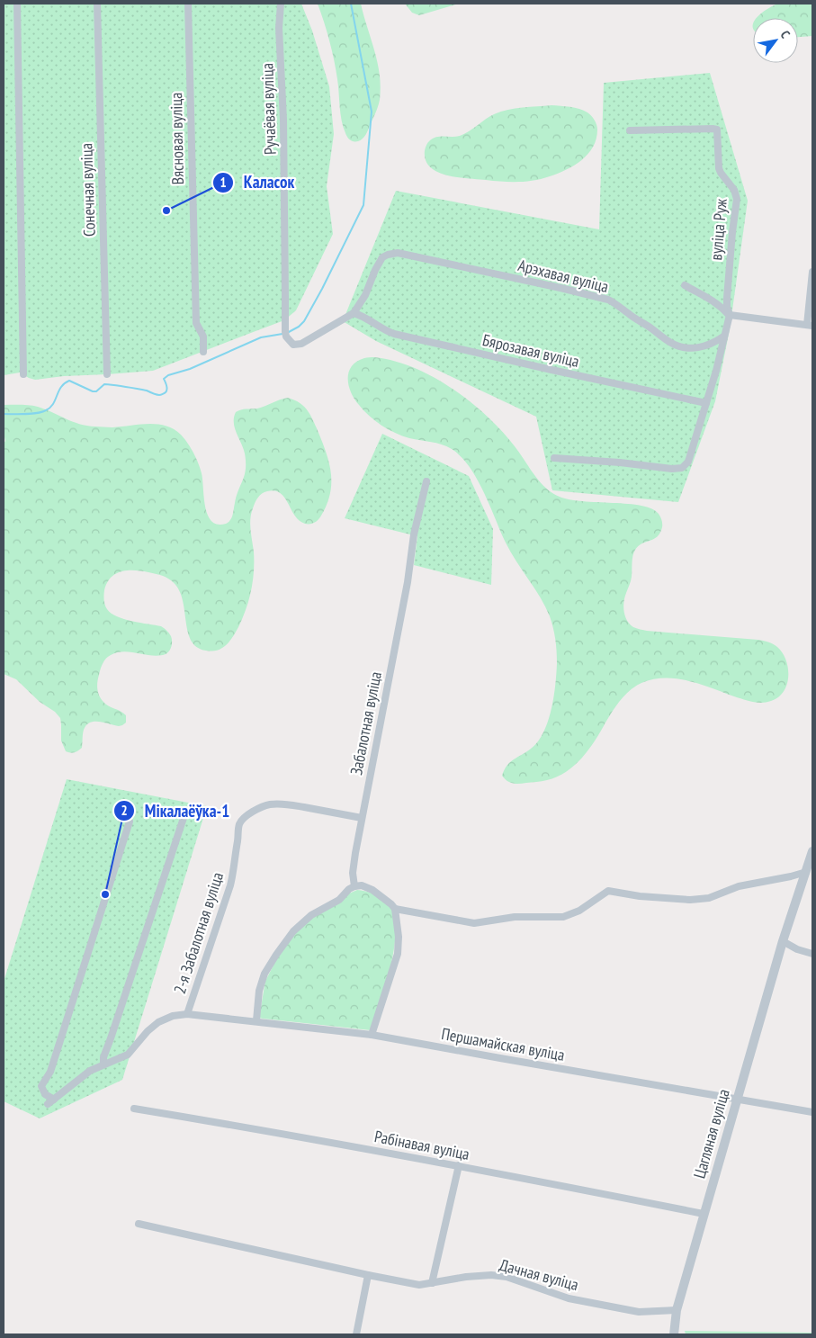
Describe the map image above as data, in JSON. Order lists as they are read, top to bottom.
{
  "streets": {
    "street": [
      "Ручаёвая вуліца",
      "Вясновая вуліца",
      "Сонечная вуліца",
      "вуліца Руж",
      "Арэхавая вуліца",
      "Бярозавая вуліца",
      "Забалотная вуліца",
      "2-я Забалотная вуліца",
      "Першамайская вуліца",
      "Цагляная вуліца",
      "Рабінавая вуліца",
      "Дачная вуліца"
    ]
  },
  "crossings": [
    ["Ручаёвая вуліца", "Арэхавая вуліца"],
    ["Ручаёвая вуліца", "Бярозавая вуліца"],
    ["Арэхавая вуліца", "Бярозавая вуліца"],
    ["Забалотная вуліца", "2-я Забалотная вуліца"],
    ["2-я Забалотная вуліца", "Першамайская вуліца"],
    ["Першамайская вуліца", "Цагляная вуліца"],
    ["Цагляная вуліца", "Рабінавая вуліца"],
    ["Цагляная вуліца", "Дачная вуліца"]
  ],
  "places": ["Каласок", "Мікалаёўка-1"],
  "north": "top right"
}
